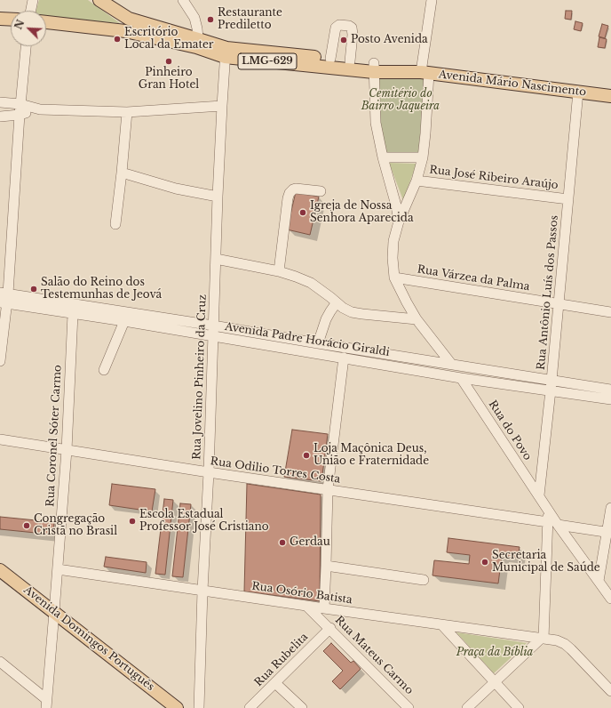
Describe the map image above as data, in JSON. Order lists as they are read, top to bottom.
{
  "streets": {
    "main road": ["LMG-629", "Avenida Mário Nascimento", "Avenida Domingos Português"],
    "street": [
      "Rua José Ribeiro Araújo",
      "Rua Várzea da Palma",
      "Rua Antônio Luís dos Passos",
      "Avenida Padre Horácio Giraldi",
      "Rua Jovelino Pinheiro da Cruz",
      "Rua do Povo",
      "Rua Coronel Sóter Carmo",
      "Rua Odilio Torres Costa",
      "Rua Osório Batista",
      "Rua Mateus Carmo",
      "Rua Rubelita"
    ]
  },
  "crossings": [
    ["LMG-629", "Avenida Mário Nascimento"],
    ["Avenida Mário Nascimento", "Rua Antônio Luís dos Passos"],
    ["Avenida Mário Nascimento", "Rua Jovelino Pinheiro da Cruz"],
    ["Rua José Ribeiro Araújo", "Rua Antônio Luís dos Passos"],
    ["Rua Várzea da Palma", "Rua Antônio Luís dos Passos"],
    ["Rua Antônio Luís dos Passos", "Avenida Padre Horácio Giraldi"],
    ["Rua Antônio Luís dos Passos", "Rua do Povo"],
    ["Avenida Padre Horácio Giraldi", "Rua Jovelino Pinheiro da Cruz"],
    ["Avenida Padre Horácio Giraldi", "Rua do Povo"],
    ["Avenida Padre Horácio Giraldi", "Rua Coronel Sóter Carmo"],
    ["Rua Jovelino Pinheiro da Cruz", "Rua Odilio Torres Costa"],
    ["Rua Jovelino Pinheiro da Cruz", "Rua Osório Batista"],
    ["Rua do Povo", "Rua Odilio Torres Costa"],
    ["Rua Coronel Sóter Carmo", "Rua Odilio Torres Costa"],
    ["Rua Coronel Sóter Carmo", "Rua Osório Batista"],
    ["Rua Coronel Sóter Carmo", "Avenida Domingos Português"],
    ["Rua Osório Batista", "Rua Mateus Carmo"],
    ["Rua Mateus Carmo", "Rua Rubelita"]
  ],
  "parks": ["Cemitério do Bairro Jaqueira", "Praça da Bíblia"],
  "places": [
    "Restaurante Prediletto",
    "Escritório Local da Emater",
    "Posto Avenida",
    "Pinheiro Gran Hotel",
    "Igreja de Nossa Senhora Aparecida",
    "Salão do Reino dos Testemunhas de Jeová",
    "Loja Maçônica Deus, União e Fraternidade",
    "Escola Estadual Professor José Cristiano",
    "Congregação Cristã no Brasil",
    "Gerdau",
    "Secretaria Municipal de Saúde"
  ],
  "north": "top left"
}
